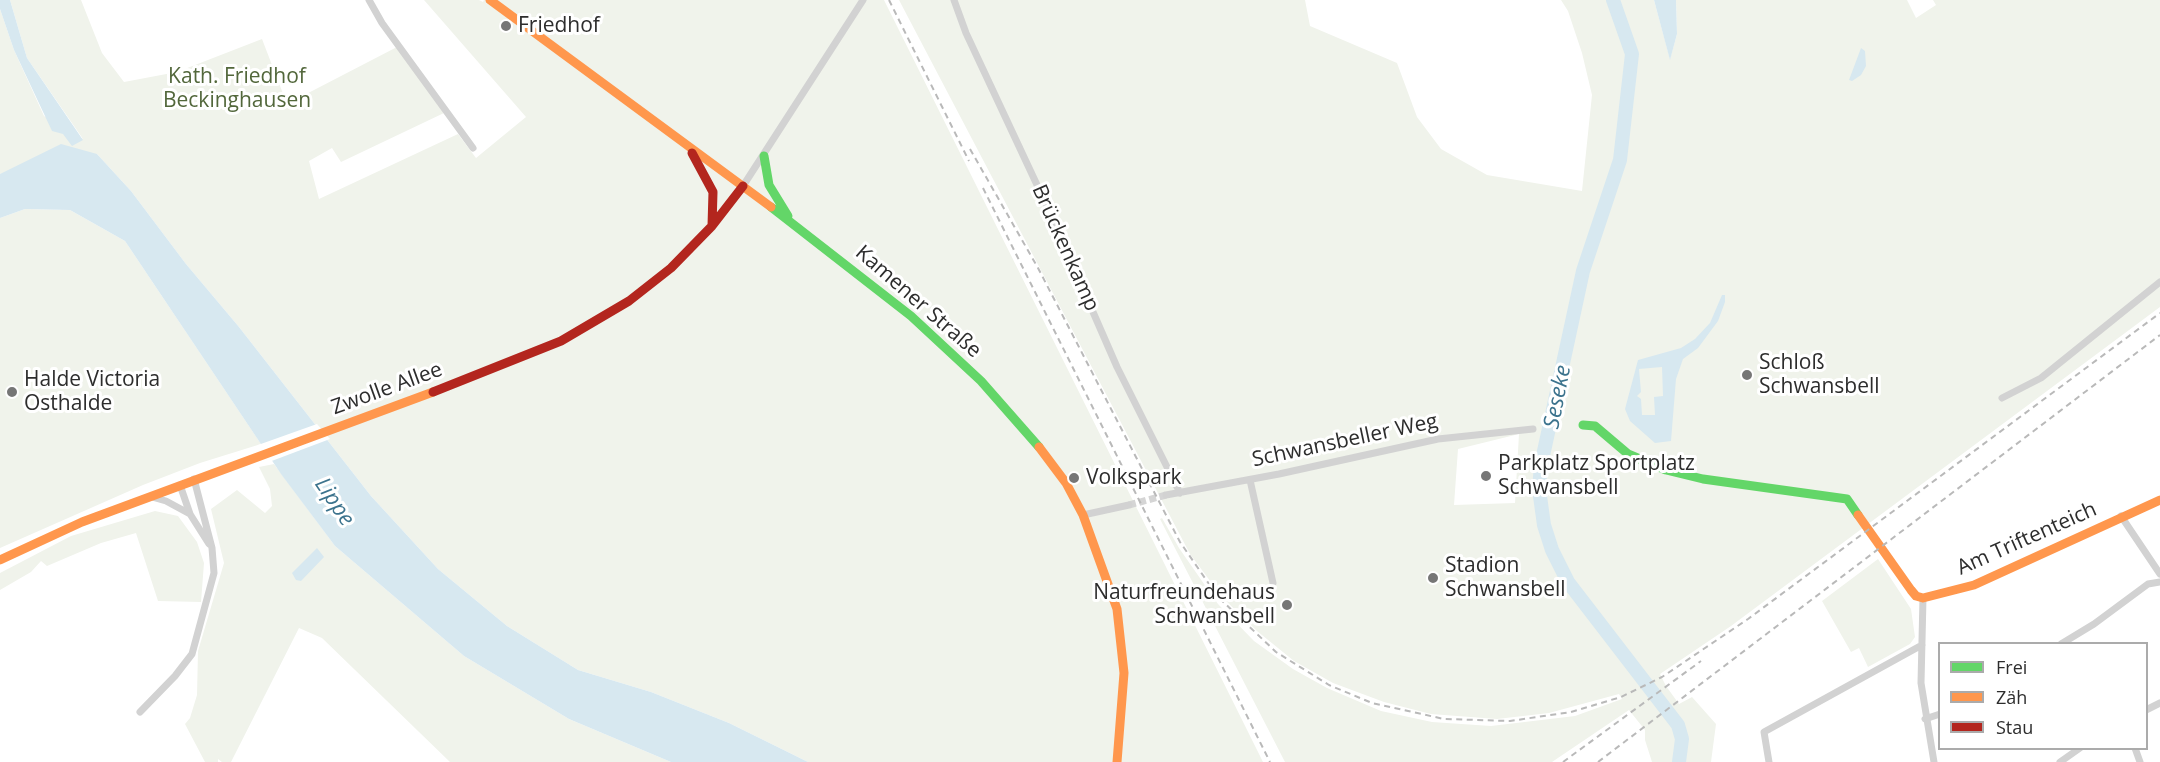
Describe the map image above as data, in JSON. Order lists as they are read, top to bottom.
{
  "streets": {
    "street": [
      "Brückenkamp",
      "Kamener Straße",
      "Zwolle Allee",
      "Schwansbeller Weg",
      "Am Triftenteich"
    ]
  },
  "crossings": [
    ["Brückenkamp", "Schwansbeller Weg"],
    ["Kamener Straße", "Zwolle Allee"]
  ],
  "water": ["Seseke", "Lippe"],
  "parks": ["Kath. Friedhof Beckinghausen"],
  "places": [
    "Friedhof",
    "Schloß Schwansbell",
    "Halde Victoria Osthalde",
    "Parkplatz Sportplatz Schwansbell",
    "Volkspark",
    "Stadion Schwansbell",
    "Naturfreundehaus Schwansbell"
  ],
  "legend": ["Frei", "Zäh", "Stau"]
}
